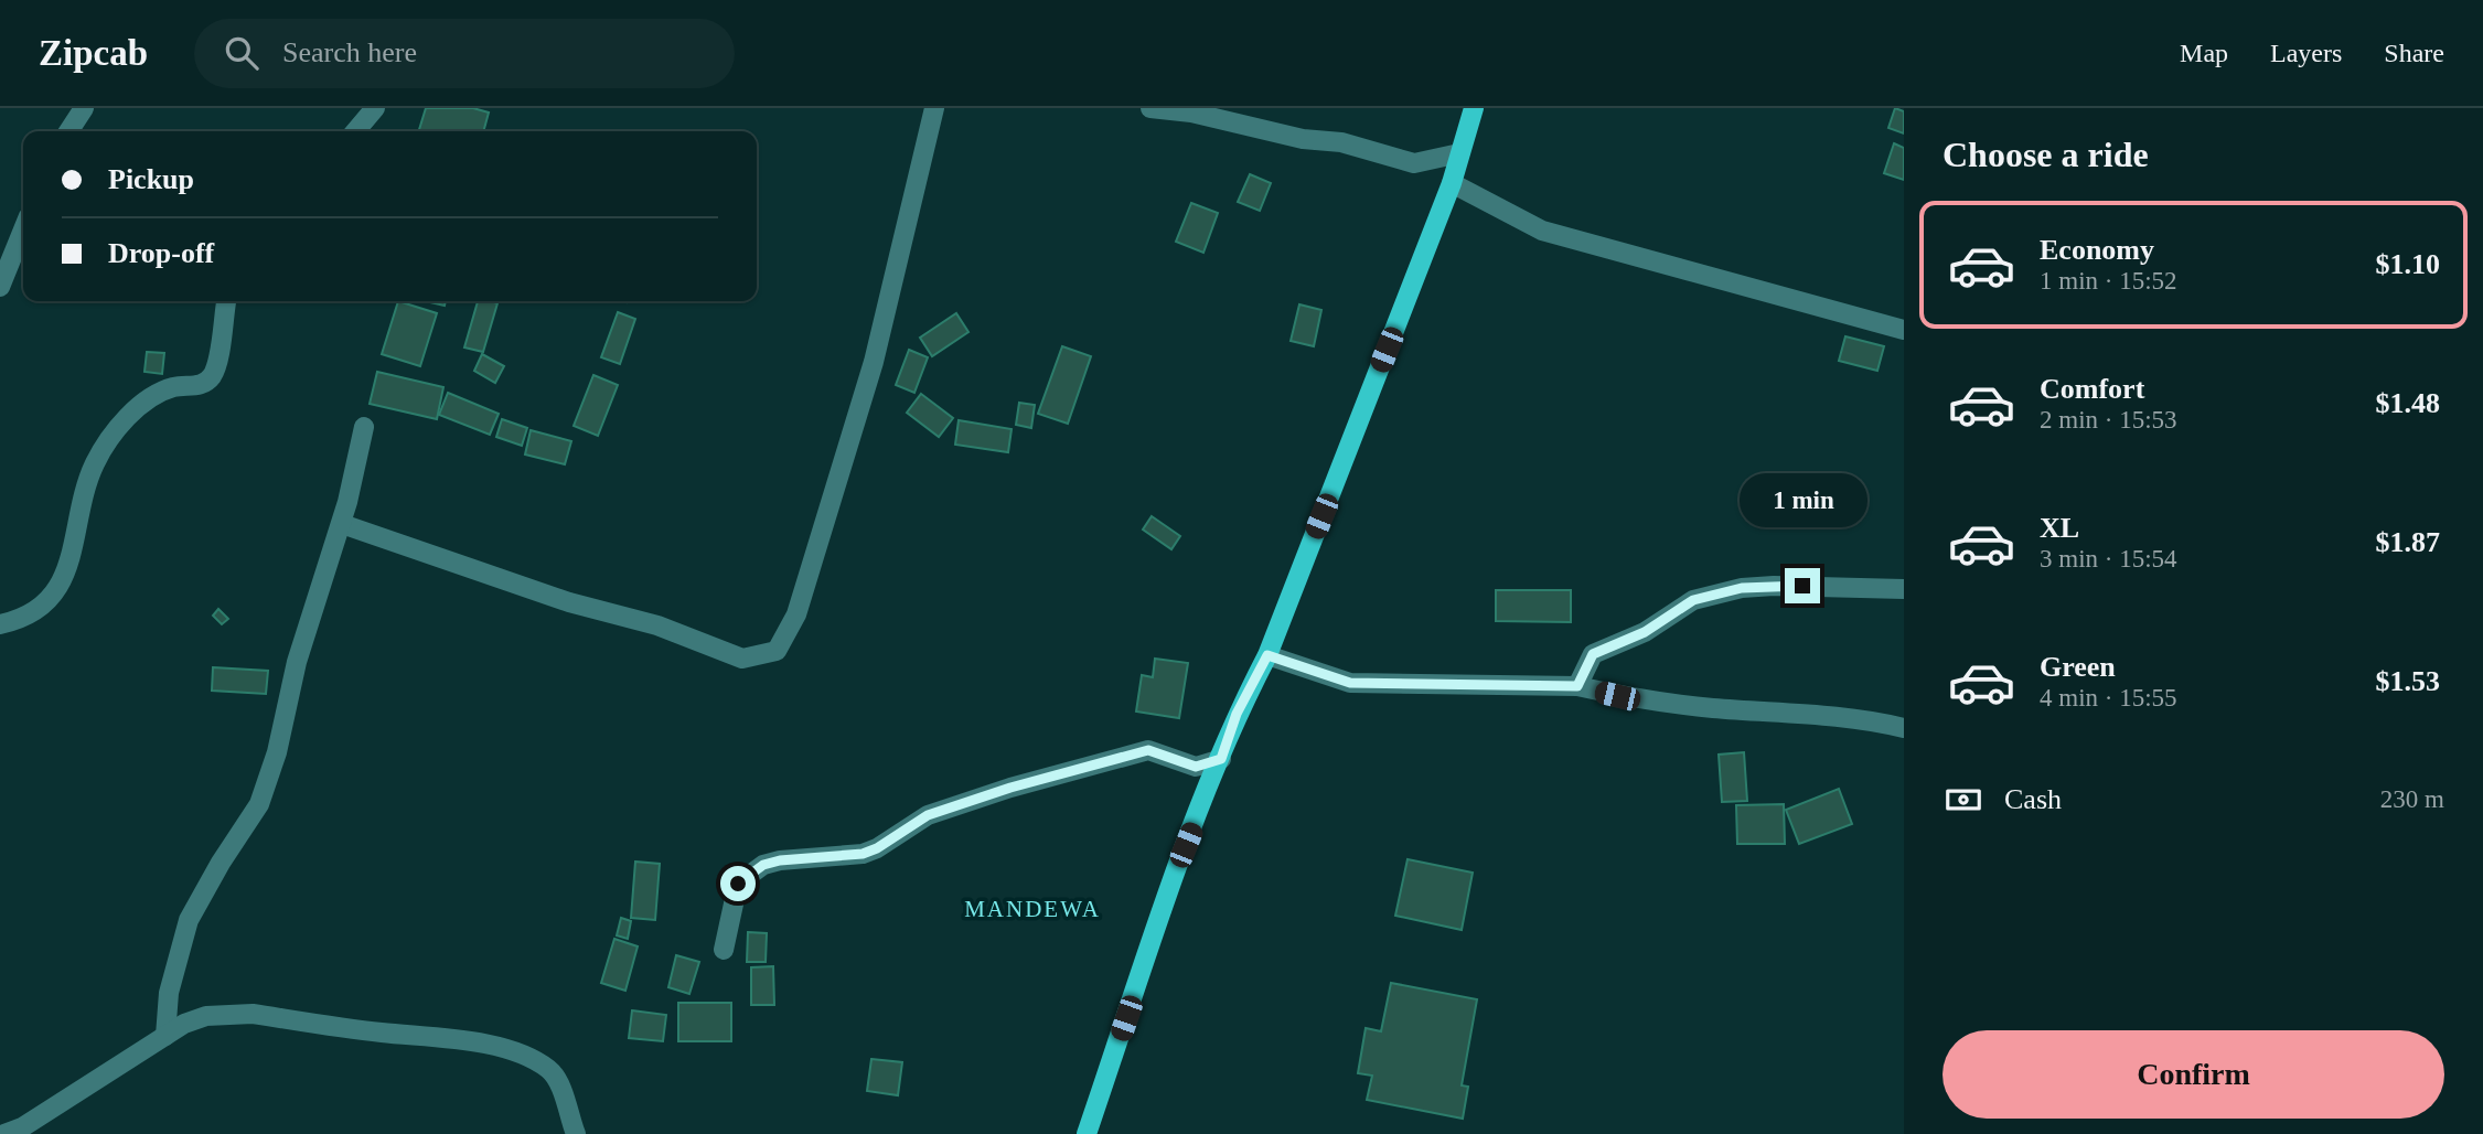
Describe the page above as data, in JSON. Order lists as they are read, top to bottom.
{
  "districts": ["MANDEWA"],
  "page": {
    "header": "Zipcab",
    "search": "Search here",
    "nav": ["Map", "Layers", "Share"],
    "heading": "Choose a ride",
    "banner": ["Pickup", "Drop-off"],
    "list": [
      {
        "name": "Economy",
        "note": "1 min · 15:52",
        "value": "$1.10"
      },
      {
        "name": "Comfort",
        "note": "2 min · 15:53",
        "value": "$1.48"
      },
      {
        "name": "XL",
        "note": "3 min · 15:54",
        "value": "$1.87"
      },
      {
        "name": "Green",
        "note": "4 min · 15:55",
        "value": "$1.53"
      }
    ],
    "bubble": "1 min",
    "pay": ["Cash", "230 m"],
    "buttons": "Confirm"
  }
}
